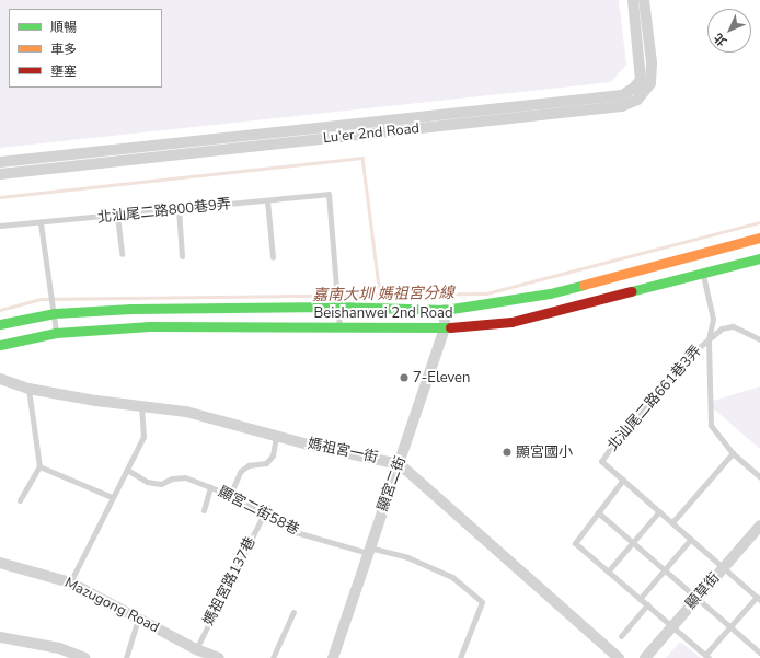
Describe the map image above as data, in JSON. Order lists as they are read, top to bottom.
{
  "streets": {
    "street": [
      "Lu'er 2nd Road",
      "Beishanwei 2nd Road",
      "媽祖宮一街",
      "顯宮二街",
      "顯草街",
      "Mazugong Road"
    ],
    "lane": [
      "北汕尾二路800巷9弄",
      "北汕尾二路661巷3弄",
      "顯宮二街58巷",
      "媽祖宮路137巷"
    ]
  },
  "crossings": [
    ["北汕尾二路800巷9弄", "Beishanwei 2nd Road"],
    ["Beishanwei 2nd Road", "顯宮二街"],
    ["北汕尾二路661巷3弄", "顯草街"],
    ["媽祖宮一街", "顯宮二街"],
    ["顯宮二街", "顯宮二街58巷"],
    ["顯宮二街58巷", "媽祖宮路137巷"],
    ["媽祖宮路137巷", "Mazugong Road"]
  ],
  "water": ["嘉南大圳 媽祖宮分線"],
  "places": ["7-Eleven", "顯宮國小"],
  "legend": ["順暢", "車多", "壅塞"],
  "north": "bottom left"
}
